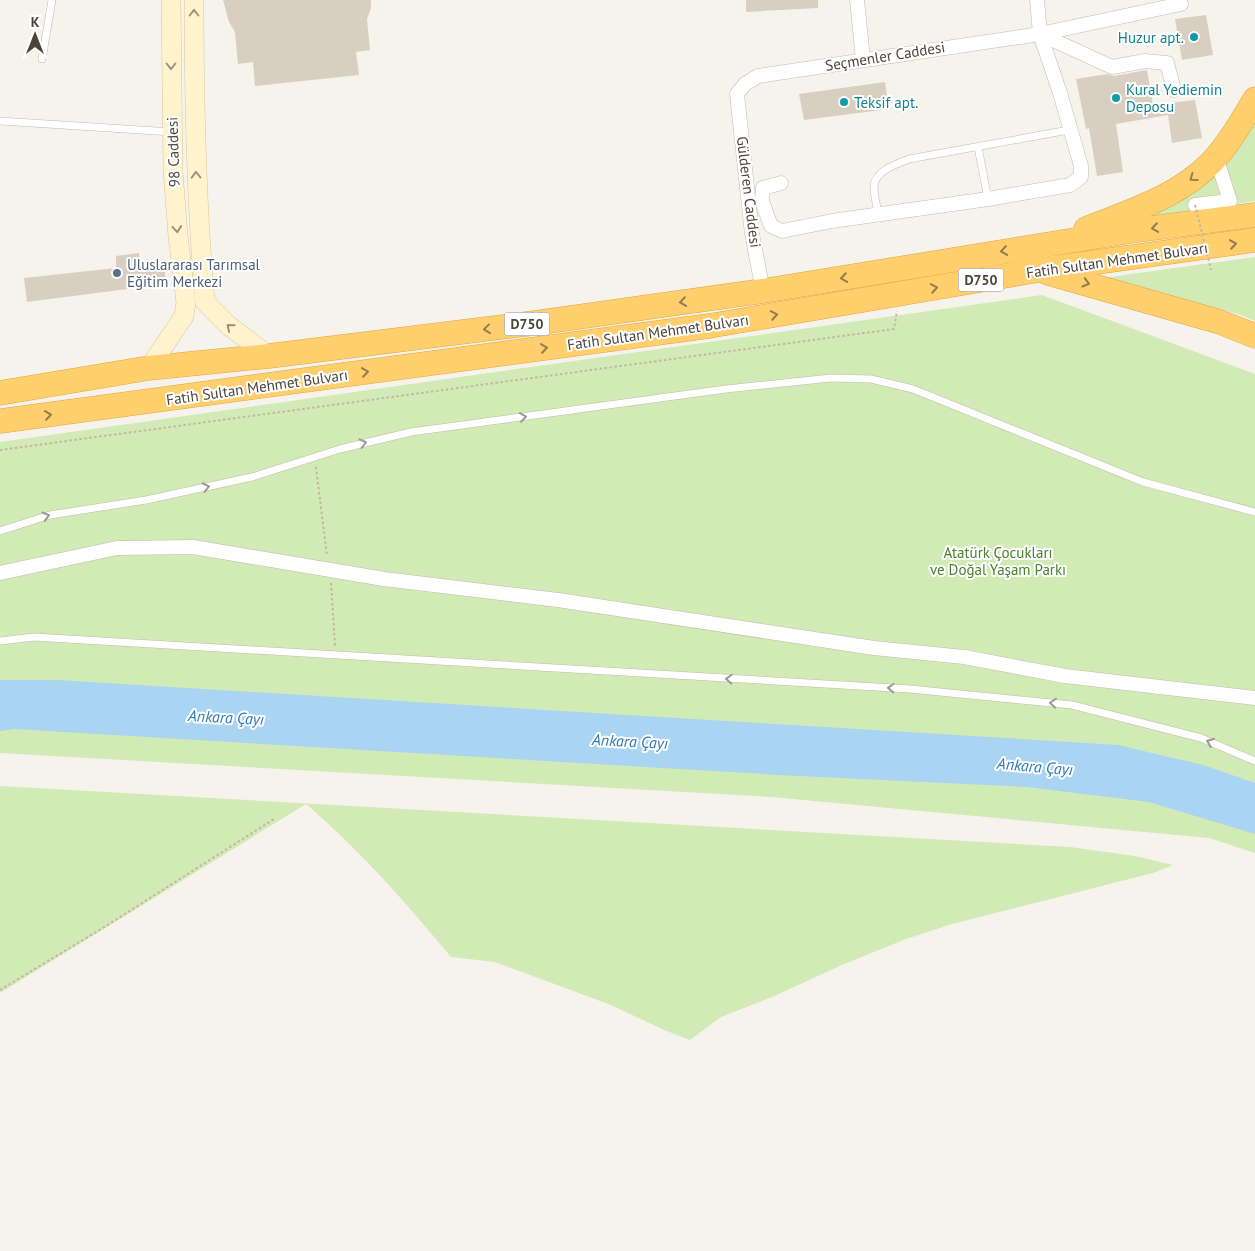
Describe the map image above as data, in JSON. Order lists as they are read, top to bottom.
{
  "streets": {
    "highway": ["Fatih Sultan Mehmet Bulvarı", "D750"],
    "main road": ["98 Caddesi"],
    "street": ["Seçmenler Caddesi", "Gülderen Caddesi"]
  },
  "crossings": [
    ["Seçmenler Caddesi", "Gülderen Caddesi"],
    ["98 Caddesi", "Fatih Sultan Mehmet Bulvarı"],
    ["Gülderen Caddesi", "Fatih Sultan Mehmet Bulvarı"]
  ],
  "water": ["Ankara Çayı"],
  "parks": ["Atatürk Çocukları ve Doğal Yaşam Parkı"],
  "places": [
    "Huzur apt.",
    "Kural Yediemin Deposu",
    "Teksif apt.",
    "Uluslararası Tarımsal Eğitim Merkezi"
  ],
  "north": "top"
}
